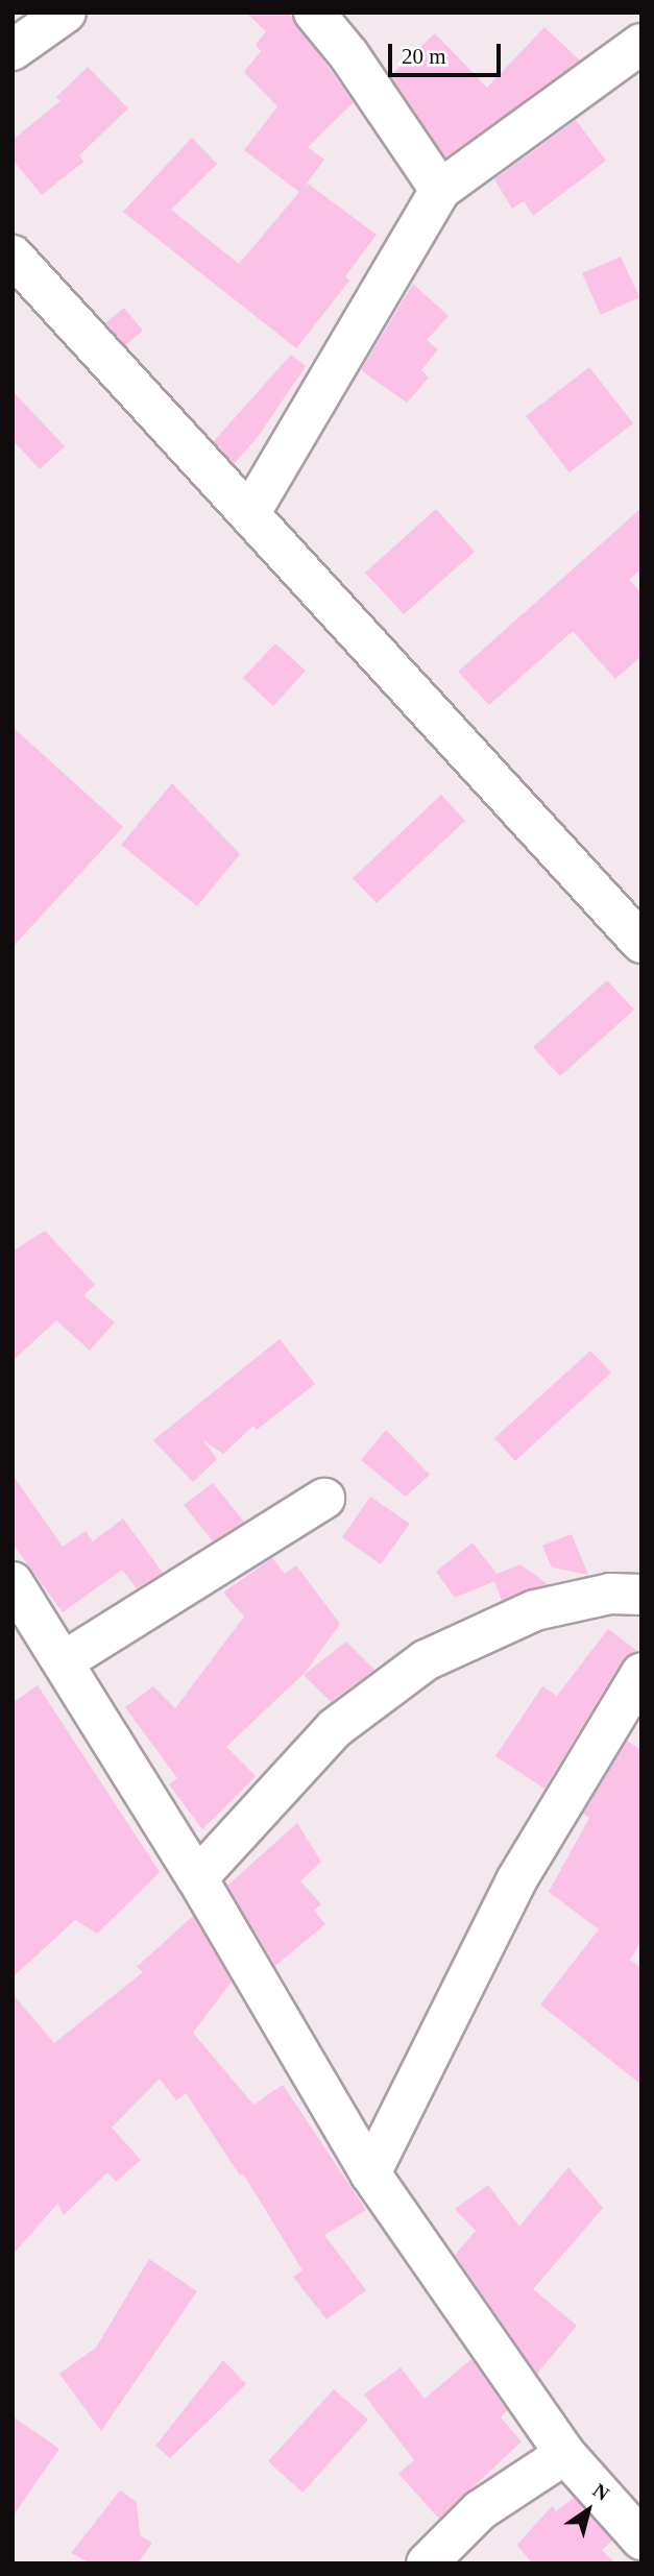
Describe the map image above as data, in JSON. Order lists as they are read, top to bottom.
{
  "scale_bar": "20 m",
  "north": "top right"
}
